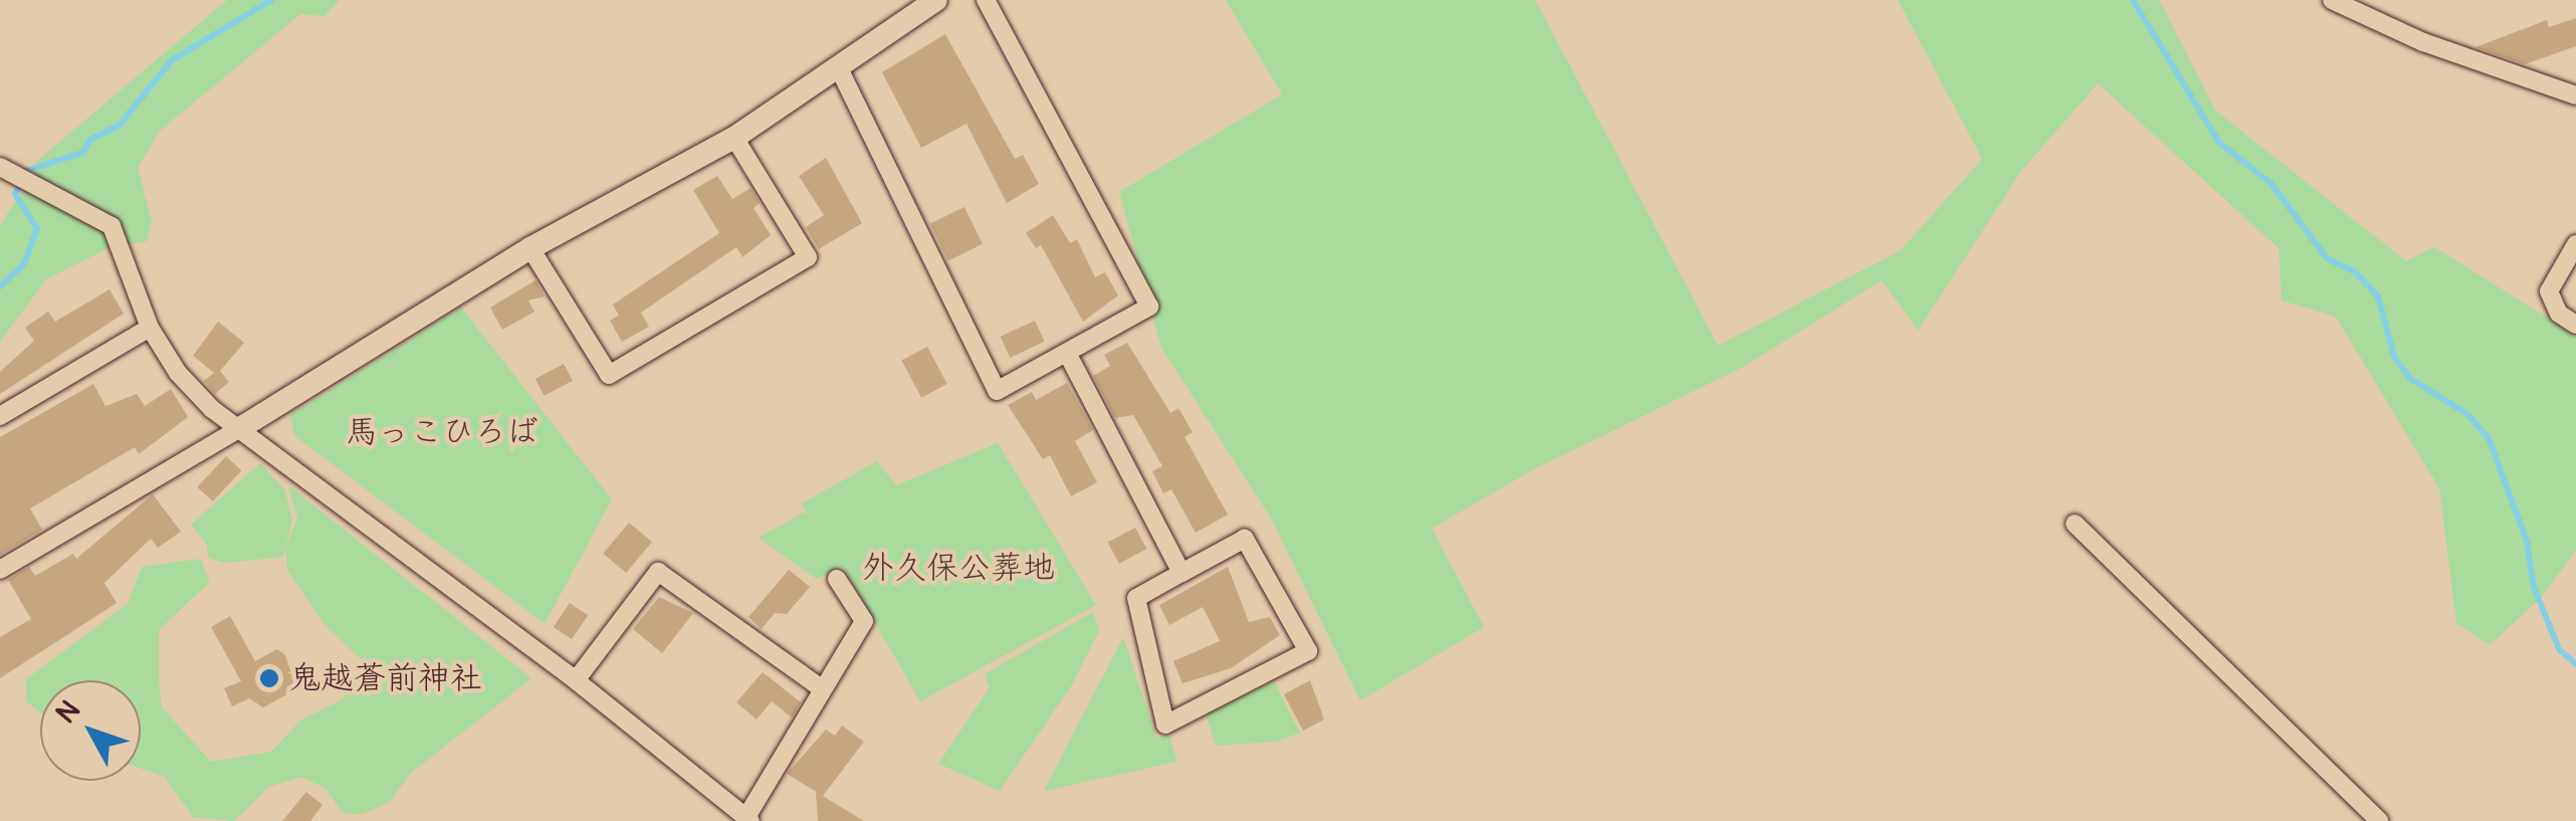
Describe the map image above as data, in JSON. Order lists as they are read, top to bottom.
{
  "parks": ["馬っこひろば", "外久保公葬地"],
  "places": ["鬼越蒼前神社"],
  "north": "top left"
}
